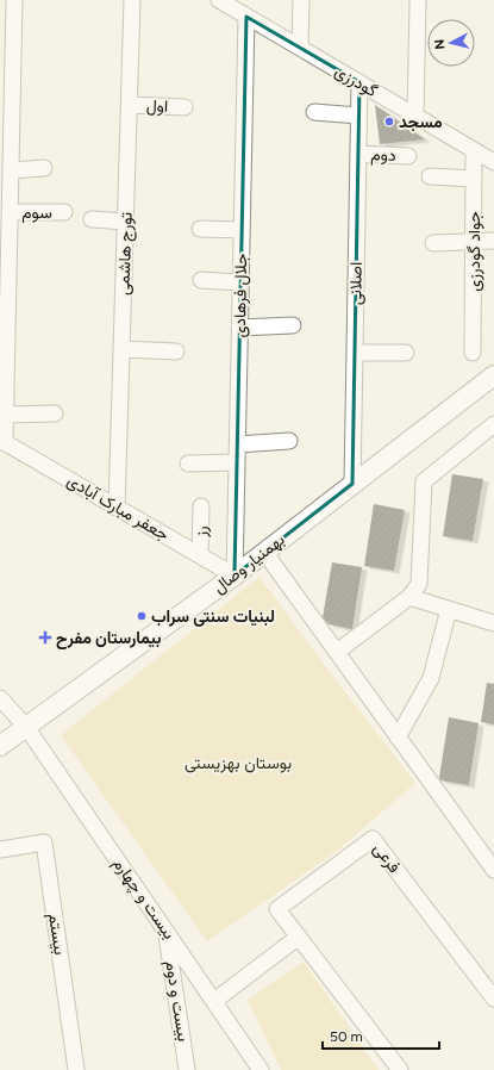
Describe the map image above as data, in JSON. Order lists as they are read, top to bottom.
{
  "streets": {
    "main road": ["بهمنیار وصال"],
    "street": [
      "گودرزی",
      "اول",
      "دوم",
      "سوم",
      "جواد گودرزی",
      "تورج هاشمی",
      "اصلانی",
      "جلال فرهادی",
      "جعفر مبارک آبادی",
      "رز",
      "فرعی",
      "بیست و چهارم",
      "بیستم",
      "بیست و دوم"
    ]
  },
  "crossings": [
    ["گودرزی", "جواد گودرزی"],
    ["گودرزی", "اصلانی"],
    ["گودرزی", "جلال فرهادی"],
    ["اول", "تورج هاشمی"],
    ["دوم", "اصلانی"],
    ["تورج هاشمی", "جعفر مبارک آبادی"],
    ["اصلانی", "بهمنیار وصال"],
    ["جلال فرهادی", "جعفر مبارک آبادی"],
    ["جلال فرهادی", "بهمنیار وصال"],
    ["جعفر مبارک آبادی", "رز"],
    ["جعفر مبارک آبادی", "بهمنیار وصال"],
    ["بهمنیار وصال", "بیست و چهارم"],
    ["بیست و چهارم", "بیست و دوم"]
  ],
  "parks": ["بوستان بهزیستی"],
  "places": {
    "other": ["مسجد", "لبنیات سنتی سراب"],
    "health": ["بیمارستان مفرح"]
  },
  "scale_bar": "50 m",
  "north": "left"
}
